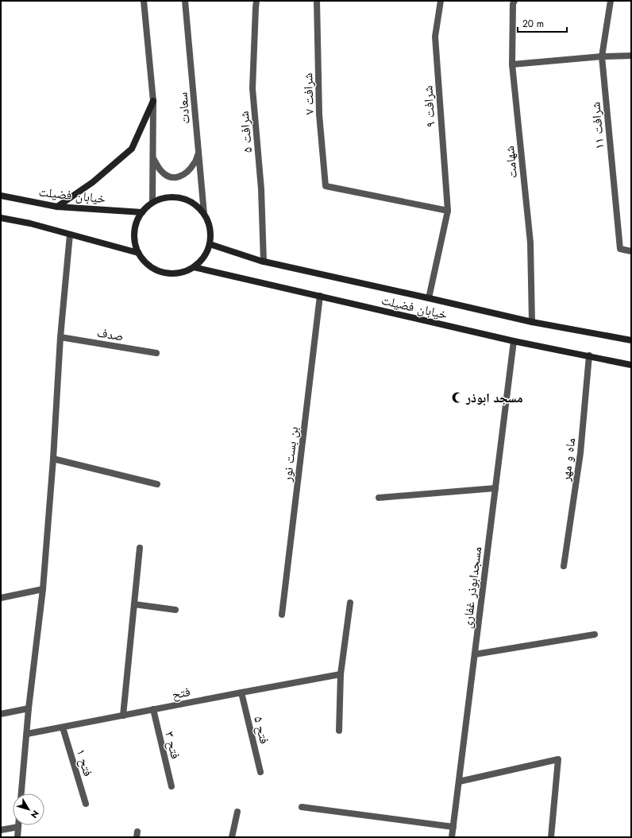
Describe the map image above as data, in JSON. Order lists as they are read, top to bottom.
{
  "streets": {
    "main road": ["خیابان فضیلت"],
    "street": [
      "شرافت ۷",
      "شرافت ۹",
      "سعادت",
      "شرافت ۱۱",
      "شرافت ۵",
      "شهامت",
      "صدف",
      "بن بست نور",
      "ماه و مهر",
      "مسجدابوذر غفاری",
      "فتح",
      "فتح ۵",
      "فتح ۳",
      "فتح ۱"
    ]
  },
  "crossings": [
    ["شرافت ۷", "شرافت ۹"],
    ["شرافت ۹", "خیابان فضیلت"],
    ["سعادت", "خیابان فضیلت"],
    ["شرافت ۵", "خیابان فضیلت"],
    ["شهامت", "خیابان فضیلت"],
    ["خیابان فضیلت", "بن بست نور"],
    ["خیابان فضیلت", "ماه و مهر"],
    ["خیابان فضیلت", "مسجدابوذر غفاری"],
    ["فتح", "فتح ۵"],
    ["فتح", "فتح ۳"],
    ["فتح", "فتح ۱"]
  ],
  "places": {
    "mosque": ["مسجد ابوذر"]
  },
  "scale_bar": "20 m",
  "north": "bottom right"
}
